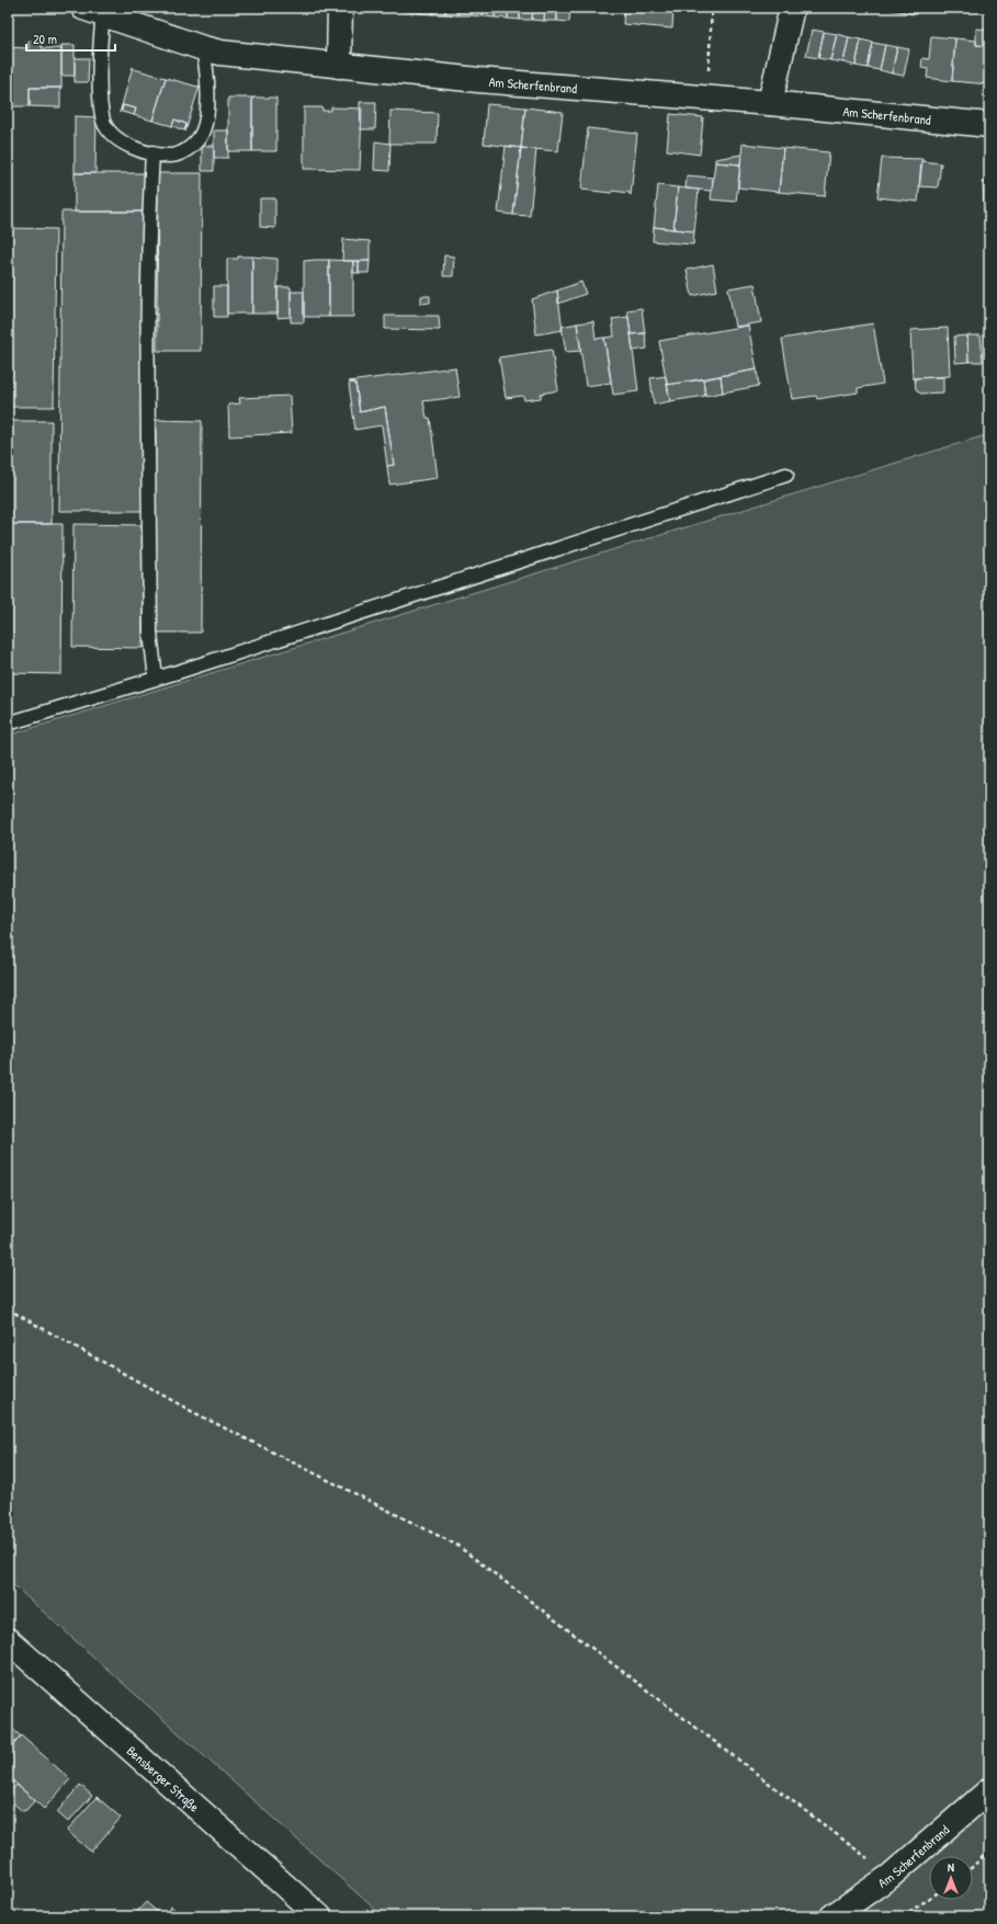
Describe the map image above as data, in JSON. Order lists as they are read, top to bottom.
{
  "streets": {
    "street": ["Am Scherfenbrand", "Bensberger Straße"]
  },
  "scale_bar": "20 m",
  "north": "top"
}
